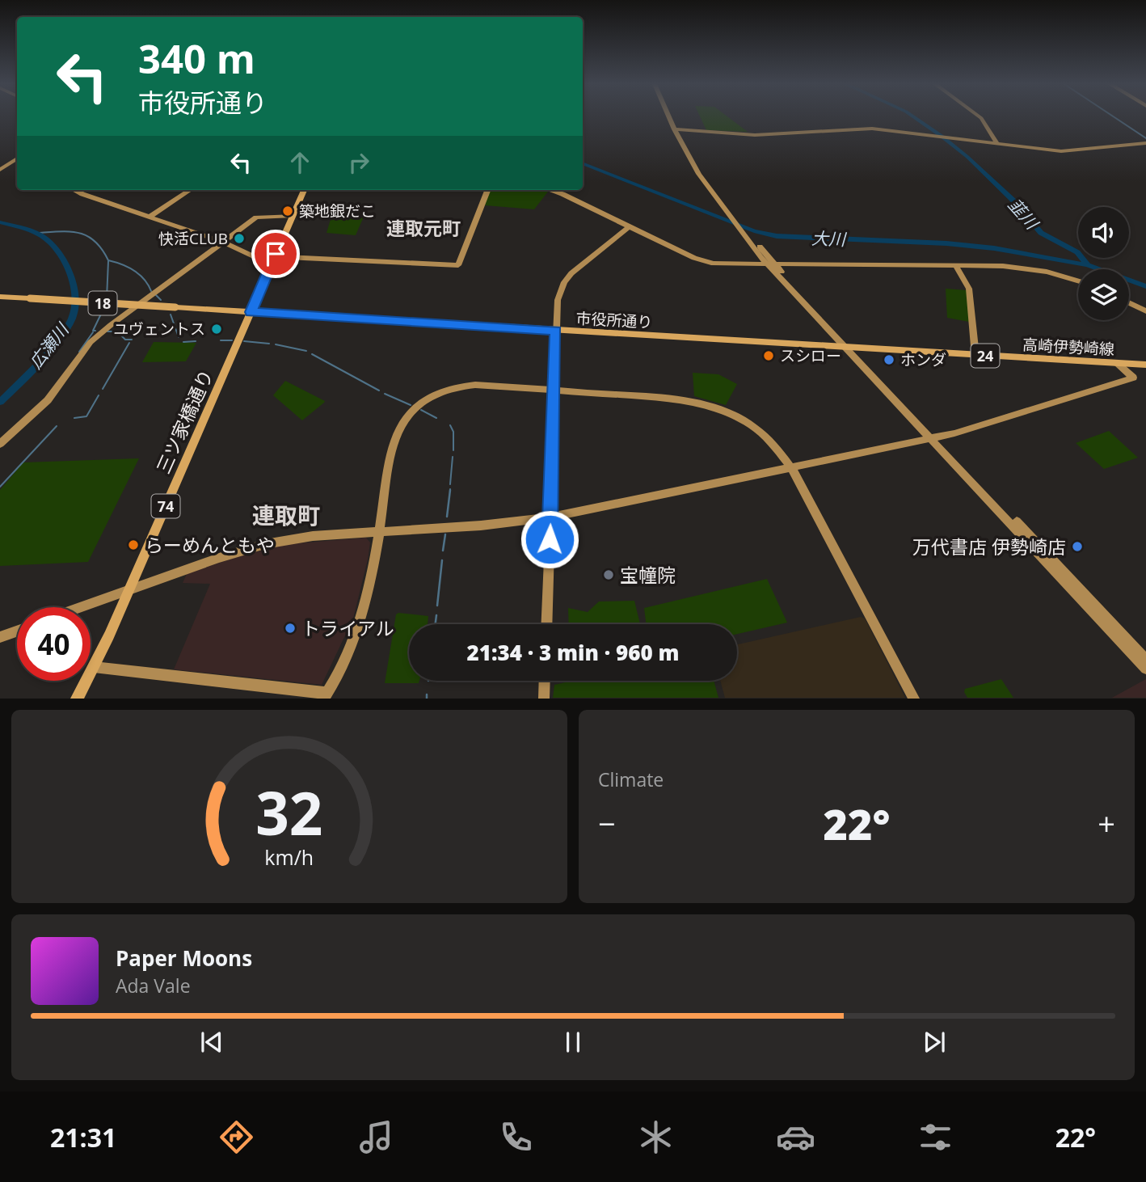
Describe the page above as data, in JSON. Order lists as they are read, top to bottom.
{
  "streets": {
    "main road": [
      "18",
      "市役所通り",
      "高崎伊勢崎線",
      "24",
      "三ツ家橋通り",
      "74"
    ]
  },
  "crossings": [
    ["市役所通り", "高崎伊勢崎線"],
    ["市役所通り", "三ツ家橋通り"]
  ],
  "districts": ["連取元町", "連取町"],
  "water": ["韮川", "大川", "広瀬川"],
  "places": [
    "築地銀だこ",
    "快活CLUB",
    "ユヴェントス",
    "スシロー",
    "ホンダ",
    "らーめんともや",
    "万代書店 伊勢崎店",
    "宝幢院",
    "トライアル"
  ],
  "page": {
    "turn": ["340 m", "市役所通り"],
    "limit": "40",
    "trip": "21:34 · 3 min · 960 m",
    "tile": "Climate",
    "heat": ["−", "22°", "+"],
    "song": ["Paper Moons", "Ada Vale"],
    "tabs": ["21:31", "22°"],
    "gauge": ["32", "km/h"]
  }
}
